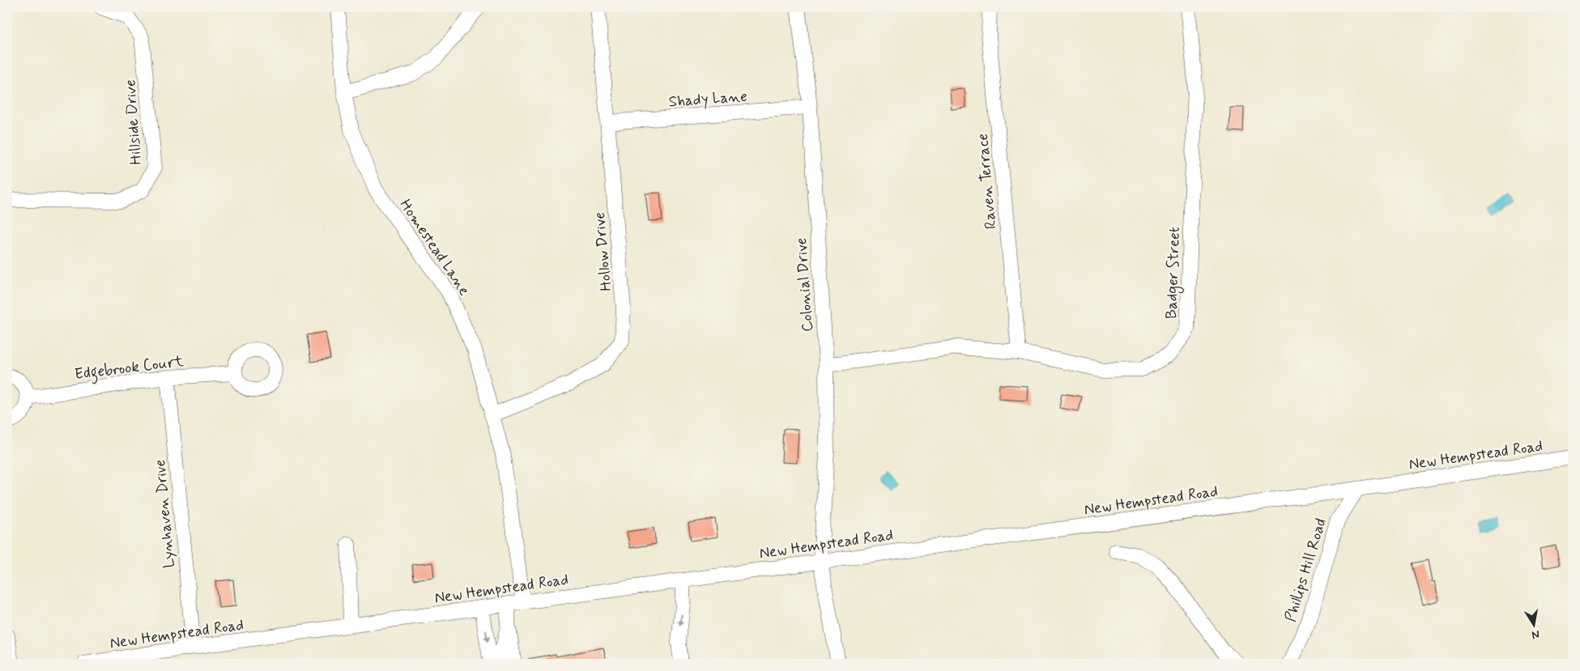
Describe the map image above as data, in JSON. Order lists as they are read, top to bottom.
{
  "streets": {
    "street": [
      "Shady Lane",
      "Hillside Drive",
      "Raven Terrace",
      "Homestead Lane",
      "Hollow Drive",
      "Badger Street",
      "Colonial Drive",
      "Edgebrook Court",
      "New Hempstead Road",
      "Lynhaven Drive",
      "Phillips Hill Road"
    ]
  },
  "crossings": [
    ["Shady Lane", "Hollow Drive"],
    ["Shady Lane", "Colonial Drive"],
    ["Raven Terrace", "Badger Street"],
    ["Homestead Lane", "Hollow Drive"],
    ["Homestead Lane", "New Hempstead Road"],
    ["Badger Street", "Colonial Drive"],
    ["Colonial Drive", "New Hempstead Road"],
    ["Edgebrook Court", "Lynhaven Drive"],
    ["New Hempstead Road", "Lynhaven Drive"],
    ["New Hempstead Road", "Phillips Hill Road"]
  ],
  "north": "bottom"
}
